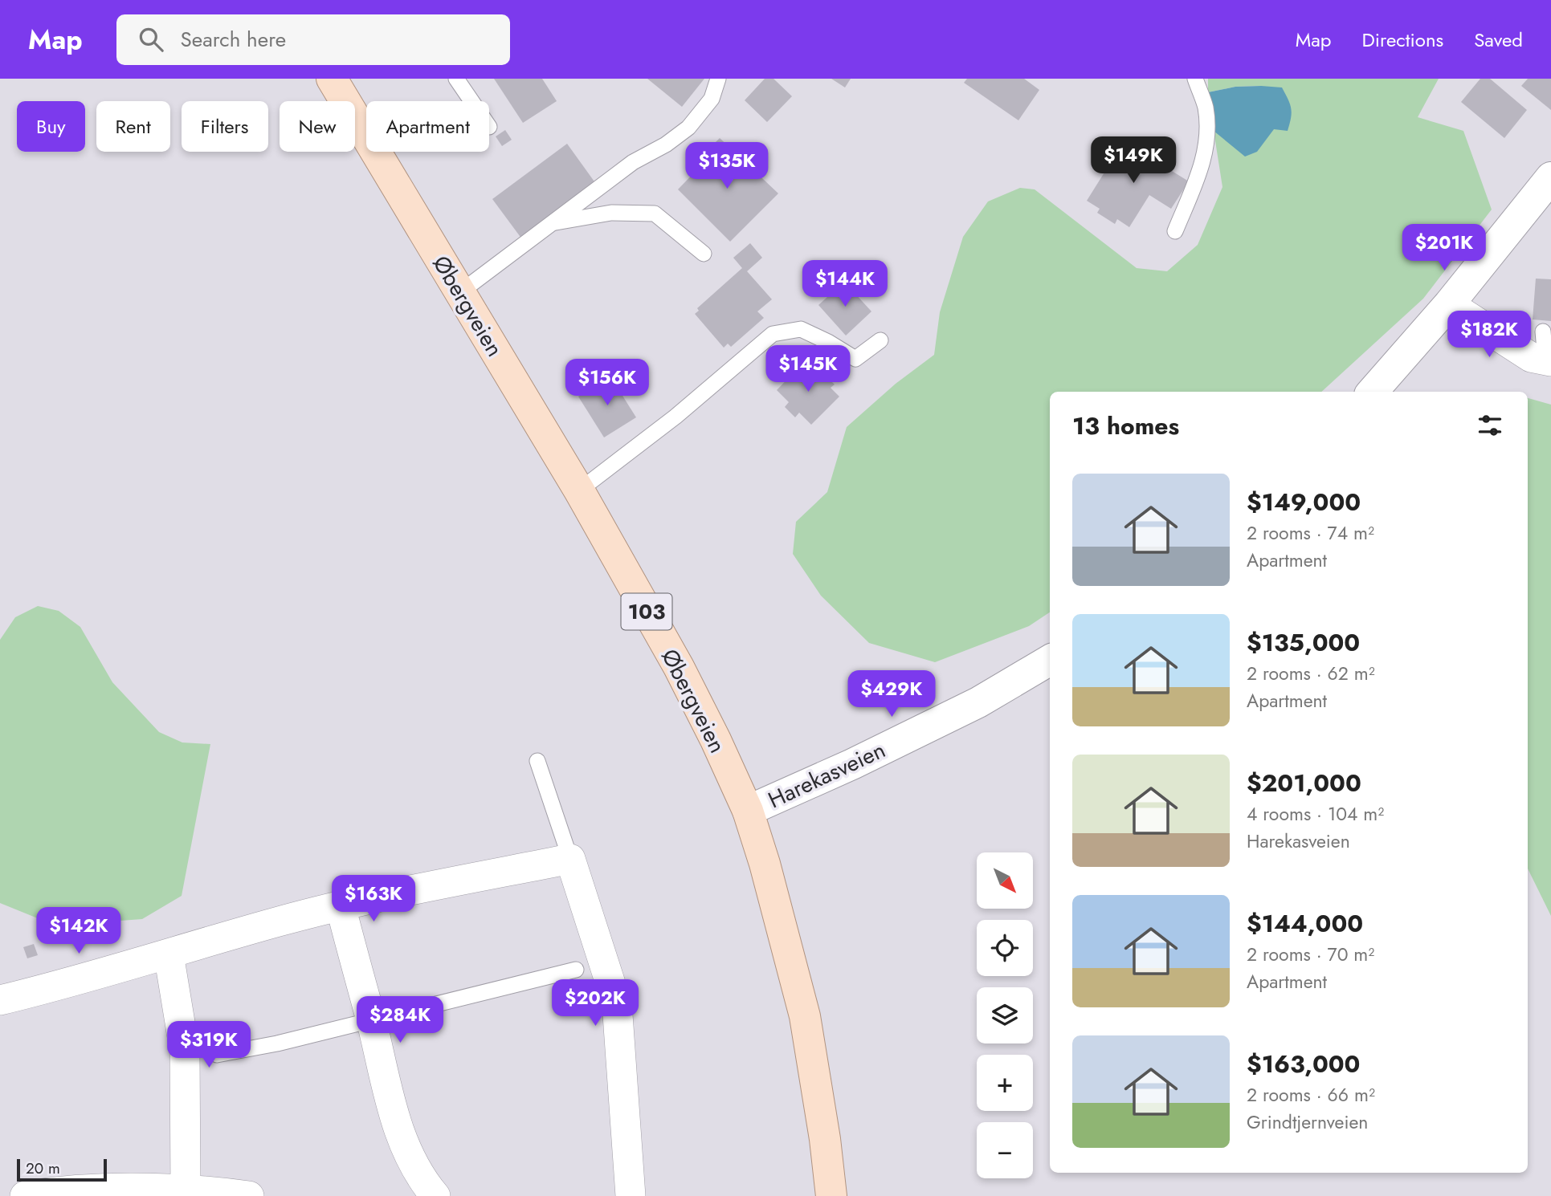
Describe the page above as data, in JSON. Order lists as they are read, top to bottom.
{
  "streets": {
    "main road": ["Øbergveien", "103"],
    "street": ["Harekasveien"]
  },
  "crossings": [
    ["Øbergveien", "Harekasveien"]
  ],
  "scale_bar": "20 m",
  "north": "bottom right",
  "page": {
    "header": "Map",
    "search": "Search here",
    "nav": ["Map", "Directions", "Saved"],
    "chip": [
      "Buy",
      "Rent",
      "Filters",
      "New",
      "Apartment"
    ],
    "price": [
      "$149K",
      "$135K",
      "$201K",
      "$144K",
      "$182K",
      "$145K",
      "$156K",
      "$429K",
      "$163K",
      "$142K",
      "$202K",
      "$284K",
      "$319K"
    ],
    "heading": "13 homes",
    "list": [
      {
        "name": "$149,000",
        "note": "2 rooms · 74 m² · Apartment"
      },
      {
        "name": "$135,000",
        "note": "2 rooms · 62 m² · Apartment"
      },
      {
        "name": "$201,000",
        "note": "4 rooms · 104 m² · Harekasveien"
      },
      {
        "name": "$144,000",
        "note": "2 rooms · 70 m² · Apartment"
      },
      {
        "name": "$163,000",
        "note": "2 rooms · 66 m² · Grindtjernveien"
      }
    ],
    "map_buttons": ["+", "−"],
    "scale": "20 m"
  }
}
